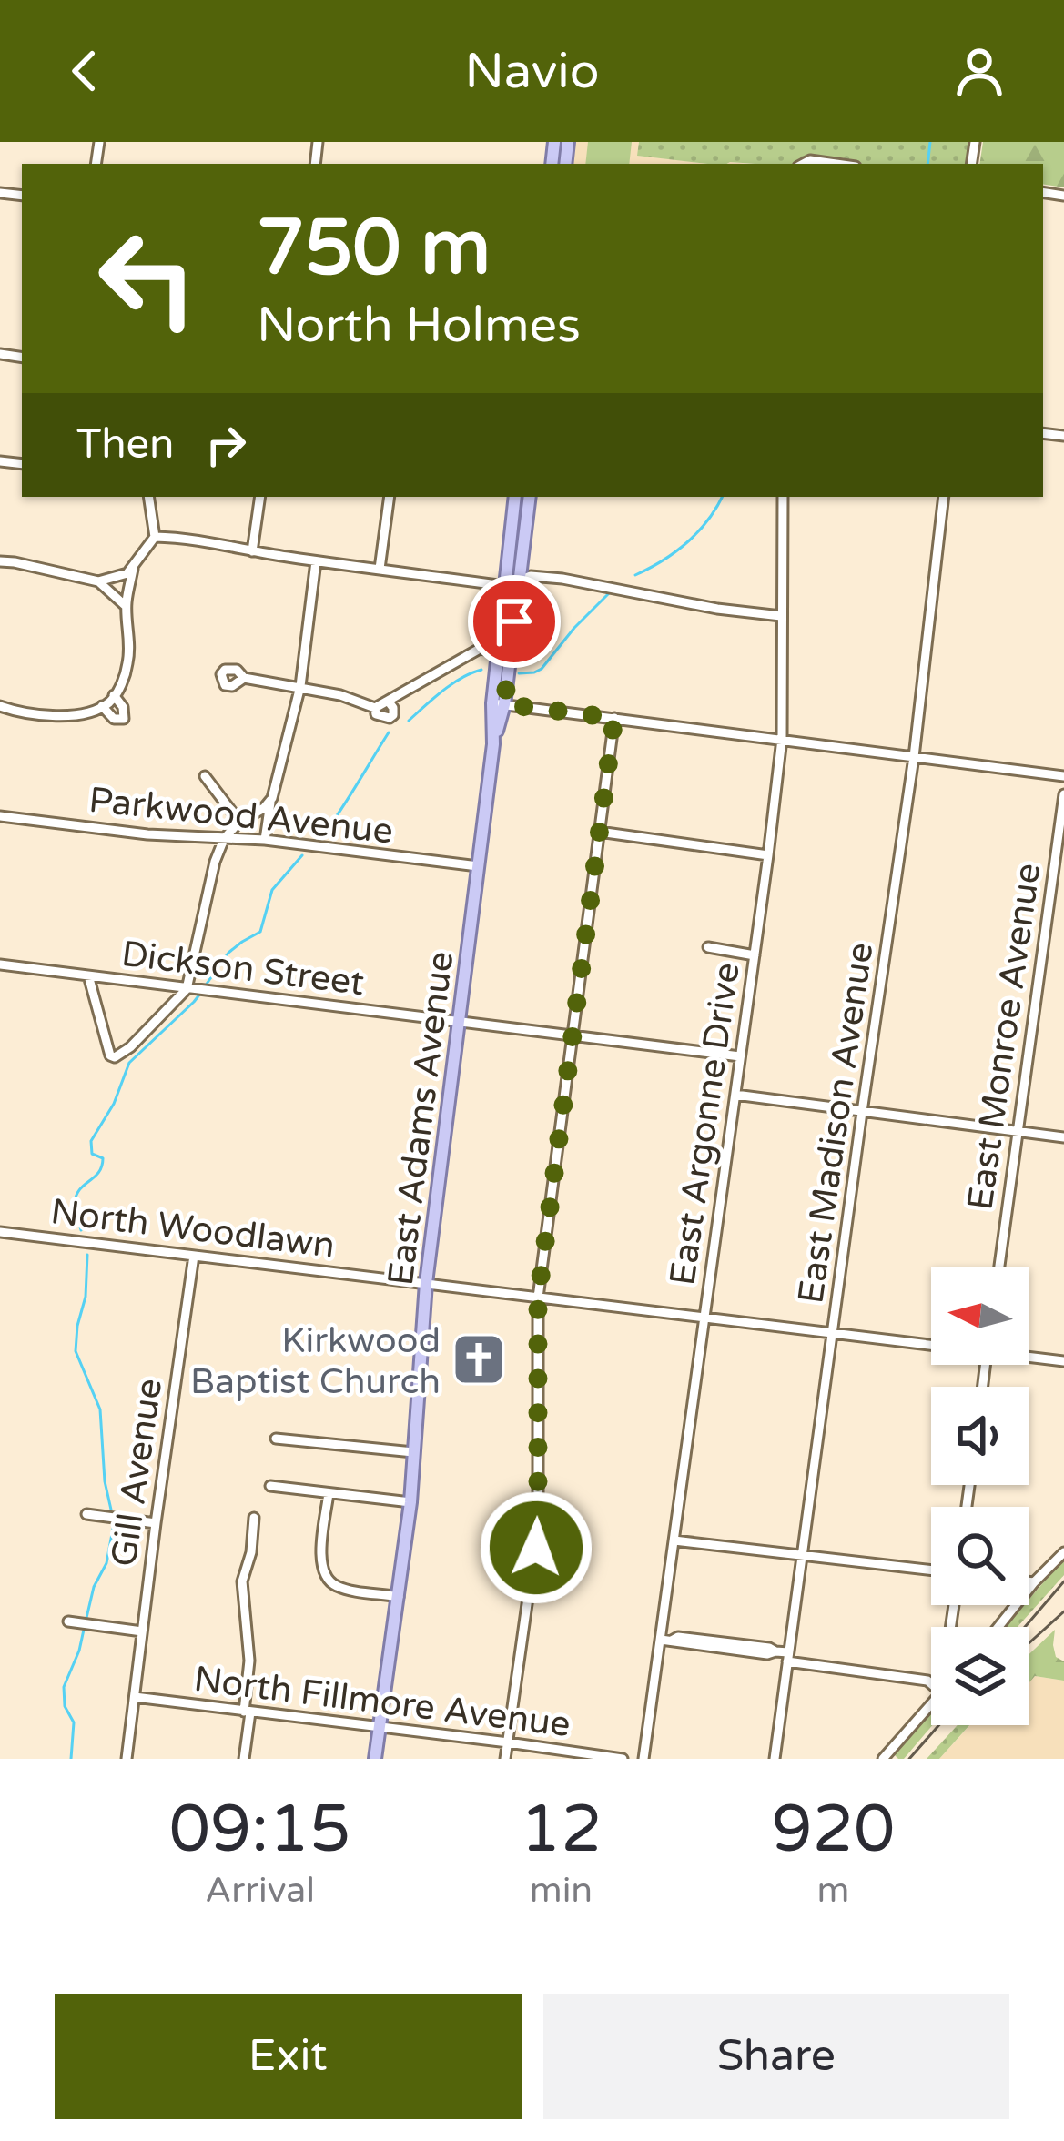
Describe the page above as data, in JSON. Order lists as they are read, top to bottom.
{
  "streets": {
    "main road": ["East Adams Avenue"],
    "street": [
      "Parkwood Avenue",
      "Dickson Street",
      "East Monroe Avenue",
      "East Madison Avenue",
      "East Argonne Drive",
      "North Woodlawn",
      "Gill Avenue",
      "North Fillmore Avenue"
    ]
  },
  "crossings": [
    ["Parkwood Avenue", "East Adams Avenue"],
    ["Dickson Street", "East Adams Avenue"],
    ["Dickson Street", "East Argonne Drive"],
    ["East Adams Avenue", "North Woodlawn"],
    ["East Adams Avenue", "North Fillmore Avenue"],
    ["East Madison Avenue", "North Woodlawn"],
    ["East Argonne Drive", "North Woodlawn"],
    ["North Woodlawn", "Gill Avenue"],
    ["Gill Avenue", "North Fillmore Avenue"]
  ],
  "places": {
    "church": ["Kirkwood Baptist Church"]
  },
  "north": "left",
  "page": {
    "header": "Navio",
    "turn": ["750 m", "North Holmes"],
    "then": "Then",
    "eta": [
      "09:15",
      "Arrival",
      "12",
      "min",
      "920",
      "m"
    ],
    "buttons": ["Exit", "Share"]
  }
}
